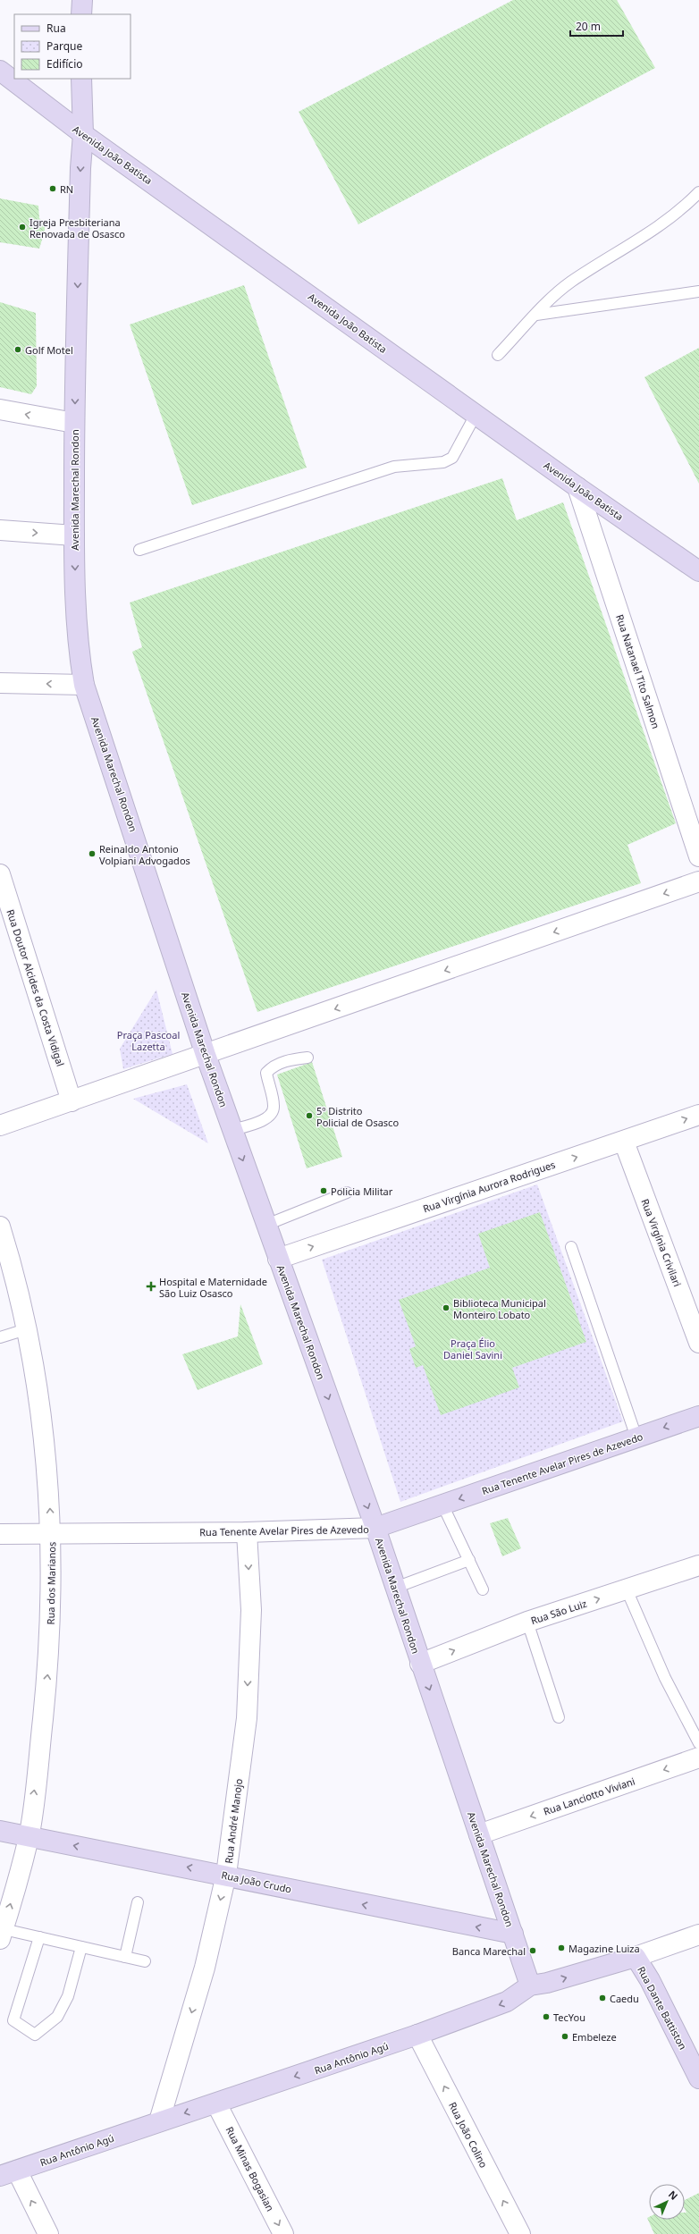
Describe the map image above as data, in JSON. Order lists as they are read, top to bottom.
{
  "streets": {
    "main road": [
      "Avenida João Batista",
      "Avenida Marechal Rondon",
      "Rua Tenente Avelar Pires de Azevedo",
      "Rua João Crudo",
      "Rua Dante Battiston",
      "Rua Antônio Agú"
    ],
    "street": [
      "Rua Natanael Tito Salmon",
      "Rua Doutor Alcides da Costa Vidigal",
      "Rua Virgínia Aurora Rodrigues",
      "Rua Virgínia Crivilari",
      "Rua dos Marianos",
      "Rua São Luiz",
      "Rua Lanciotto Viviani",
      "Rua André Manojo",
      "Rua João Colino",
      "Rua Minas Bogasian"
    ]
  },
  "crossings": [
    ["Avenida João Batista", "Avenida Marechal Rondon"],
    ["Avenida João Batista", "Rua Natanael Tito Salmon"],
    ["Avenida Marechal Rondon", "Rua Virgínia Aurora Rodrigues"],
    ["Avenida Marechal Rondon", "Rua Tenente Avelar Pires de Azevedo"],
    ["Avenida Marechal Rondon", "Rua São Luiz"],
    ["Avenida Marechal Rondon", "Rua Lanciotto Viviani"],
    ["Avenida Marechal Rondon", "Rua João Crudo"],
    ["Avenida Marechal Rondon", "Rua Antônio Agú"],
    ["Rua Virgínia Aurora Rodrigues", "Rua Virgínia Crivilari"],
    ["Rua Tenente Avelar Pires de Azevedo", "Rua dos Marianos"],
    ["Rua Tenente Avelar Pires de Azevedo", "Rua André Manojo"],
    ["Rua dos Marianos", "Rua João Crudo"],
    ["Rua André Manojo", "Rua João Crudo"],
    ["Rua André Manojo", "Rua Antônio Agú"],
    ["Rua Dante Battiston", "Rua Antônio Agú"],
    ["Rua Antônio Agú", "Rua João Colino"],
    ["Rua Antônio Agú", "Rua Minas Bogasian"]
  ],
  "one_way": [
    "Avenida Marechal Rondon",
    "Rua Virgínia Aurora Rodrigues",
    "Rua Tenente Avelar Pires de Azevedo",
    "Rua dos Marianos",
    "Rua São Luiz",
    "Rua Lanciotto Viviani",
    "Rua André Manojo",
    "Rua João Crudo",
    "Rua João Colino",
    "Rua Minas Bogasian"
  ],
  "parks": ["Praça Pascoal Lazetta", "Praça Élio Daniel Savini"],
  "places": {
    "other": [
      "RN",
      "Igreja Presbiteriana Renovada de Osasco",
      "Golf Motel",
      "Reinaldo Antonio Volpiani Advogados",
      "5º Distrito Policial de Osasco",
      "Policia Militar",
      "Biblioteca Municipal Monteiro Lobato",
      "Magazine Luiza",
      "Banca Marechal",
      "Caedu",
      "TecYou",
      "Embeleze"
    ],
    "health": ["Hospital e Maternidade São Luiz Osasco"]
  },
  "legend": ["Rua", "Parque", "Edifício"],
  "scale_bar": "20 m",
  "north": "top right"
}
